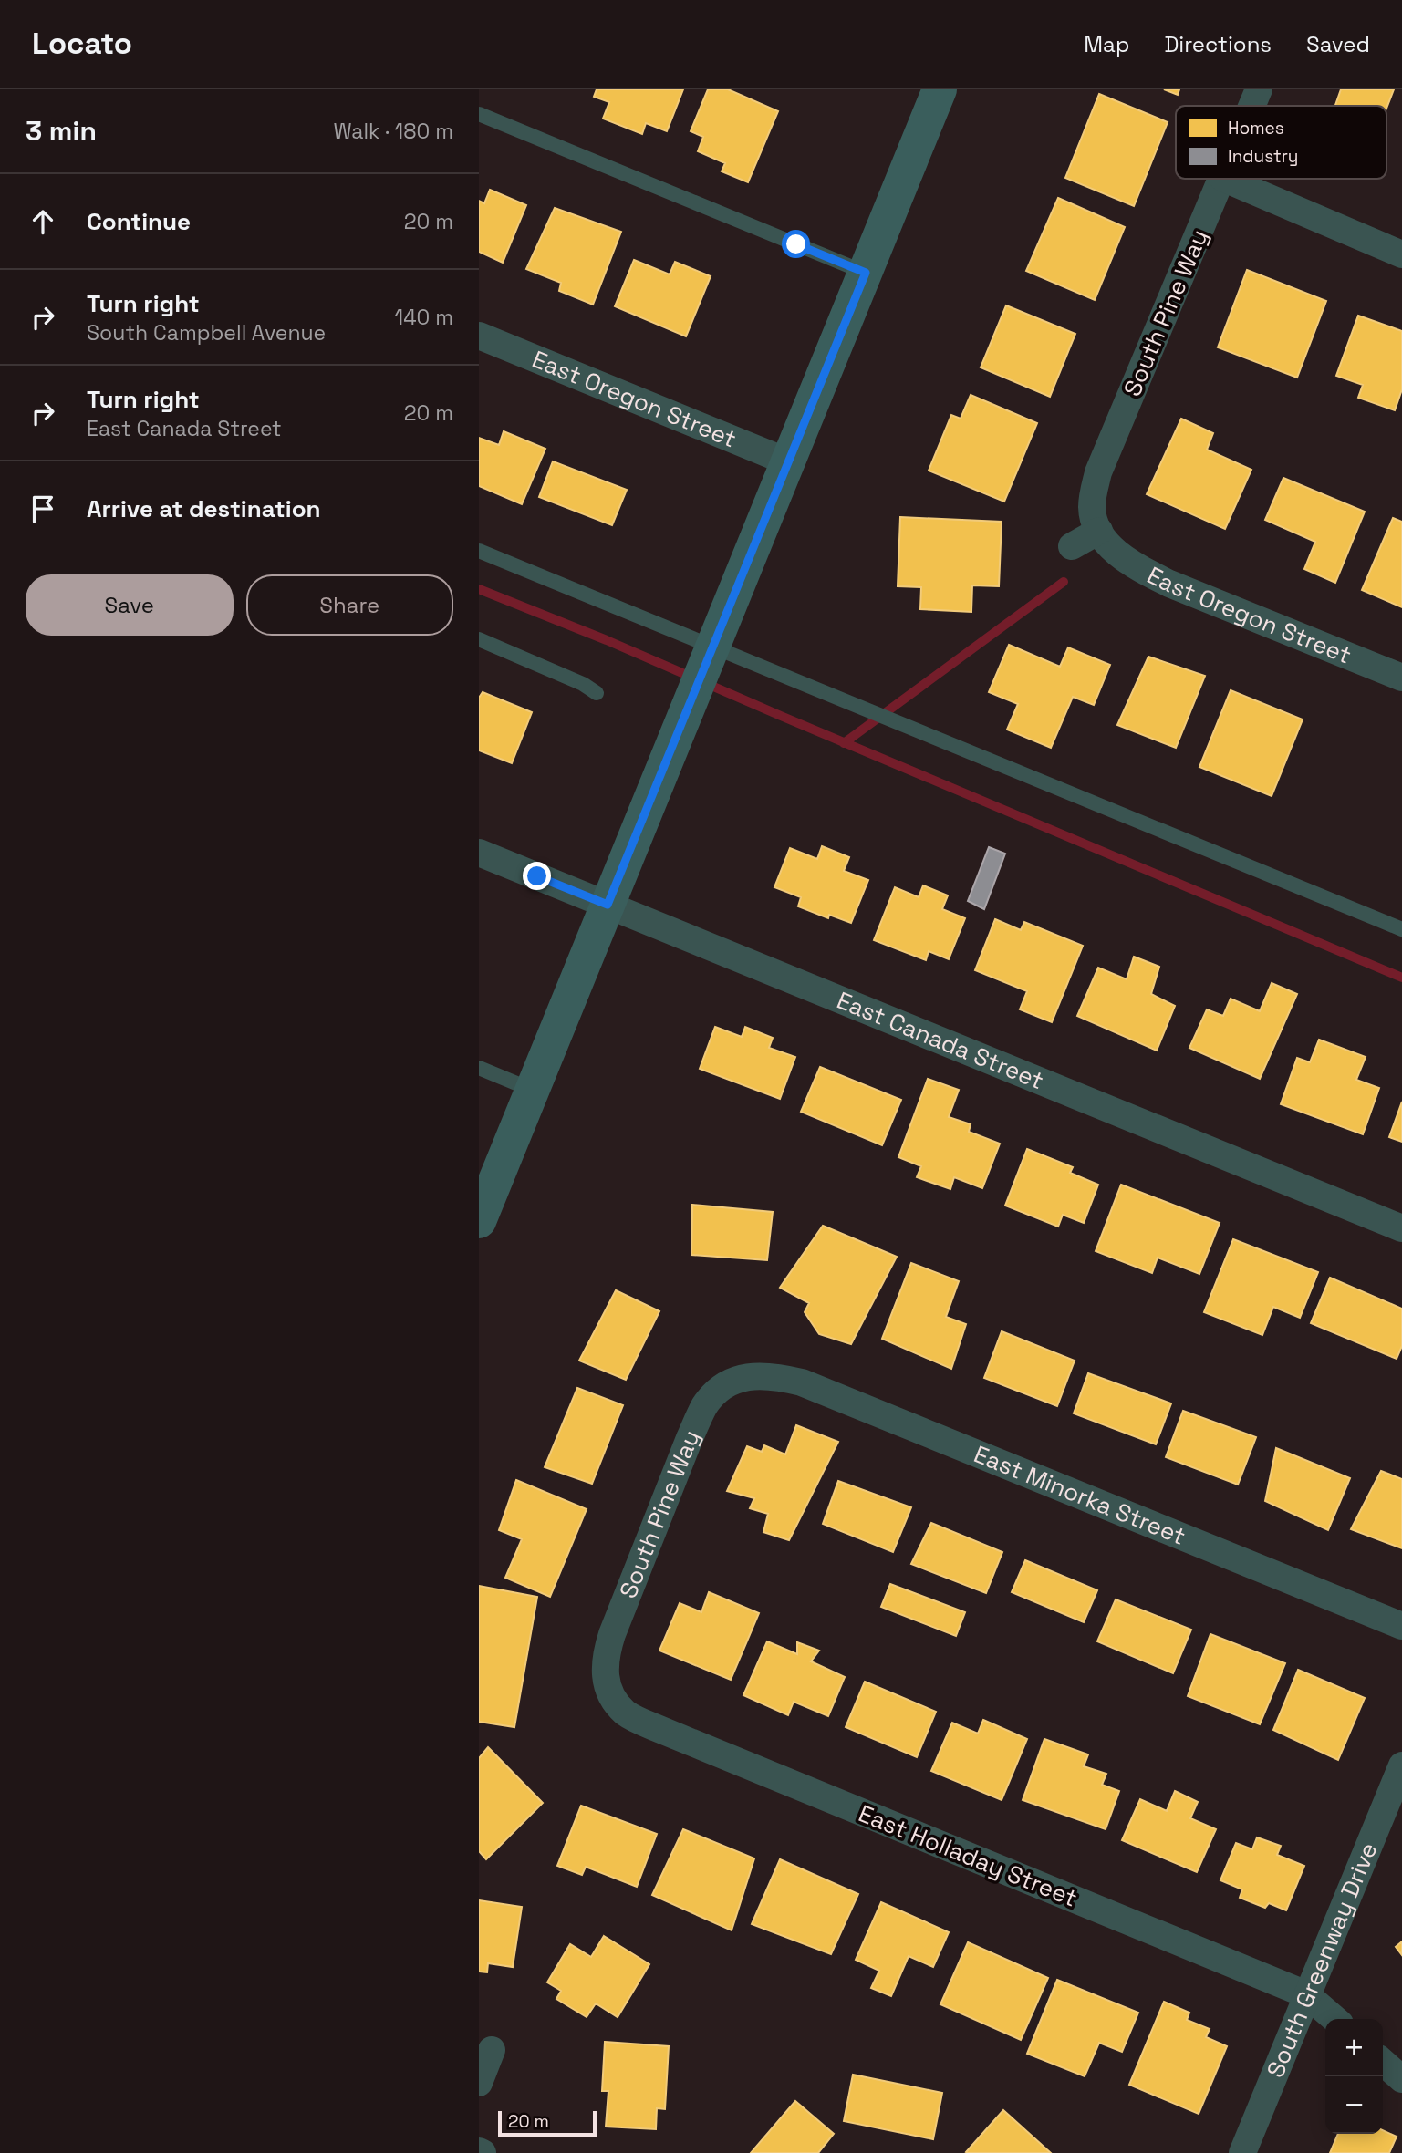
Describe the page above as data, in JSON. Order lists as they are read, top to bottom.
{
  "streets": {
    "street": [
      "South Pine Way",
      "East Oregon Street",
      "East Canada Street",
      "East Minorka Street",
      "East Holladay Street",
      "South Greenway Drive"
    ]
  },
  "crossings": [
    ["South Pine Way", "East Oregon Street"],
    ["South Pine Way", "East Minorka Street"],
    ["South Pine Way", "East Holladay Street"],
    ["East Holladay Street", "South Greenway Drive"]
  ],
  "legend": ["Homes", "Industry"],
  "scale_bar": "20 m",
  "page": {
    "header": "Locato",
    "nav": ["Map", "Directions", "Saved"],
    "heading": ["3 min", "Walk · 180 m"],
    "list": [
      ["Continue", "20 m"],
      ["Turn right", "South Campbell Avenue", "140 m"],
      ["Turn right", "East Canada Street", "20 m"],
      "Arrive at destination"
    ],
    "buttons": ["Save", "Share"],
    "map_buttons": ["+", "−"],
    "scale": "20 m"
  }
}
